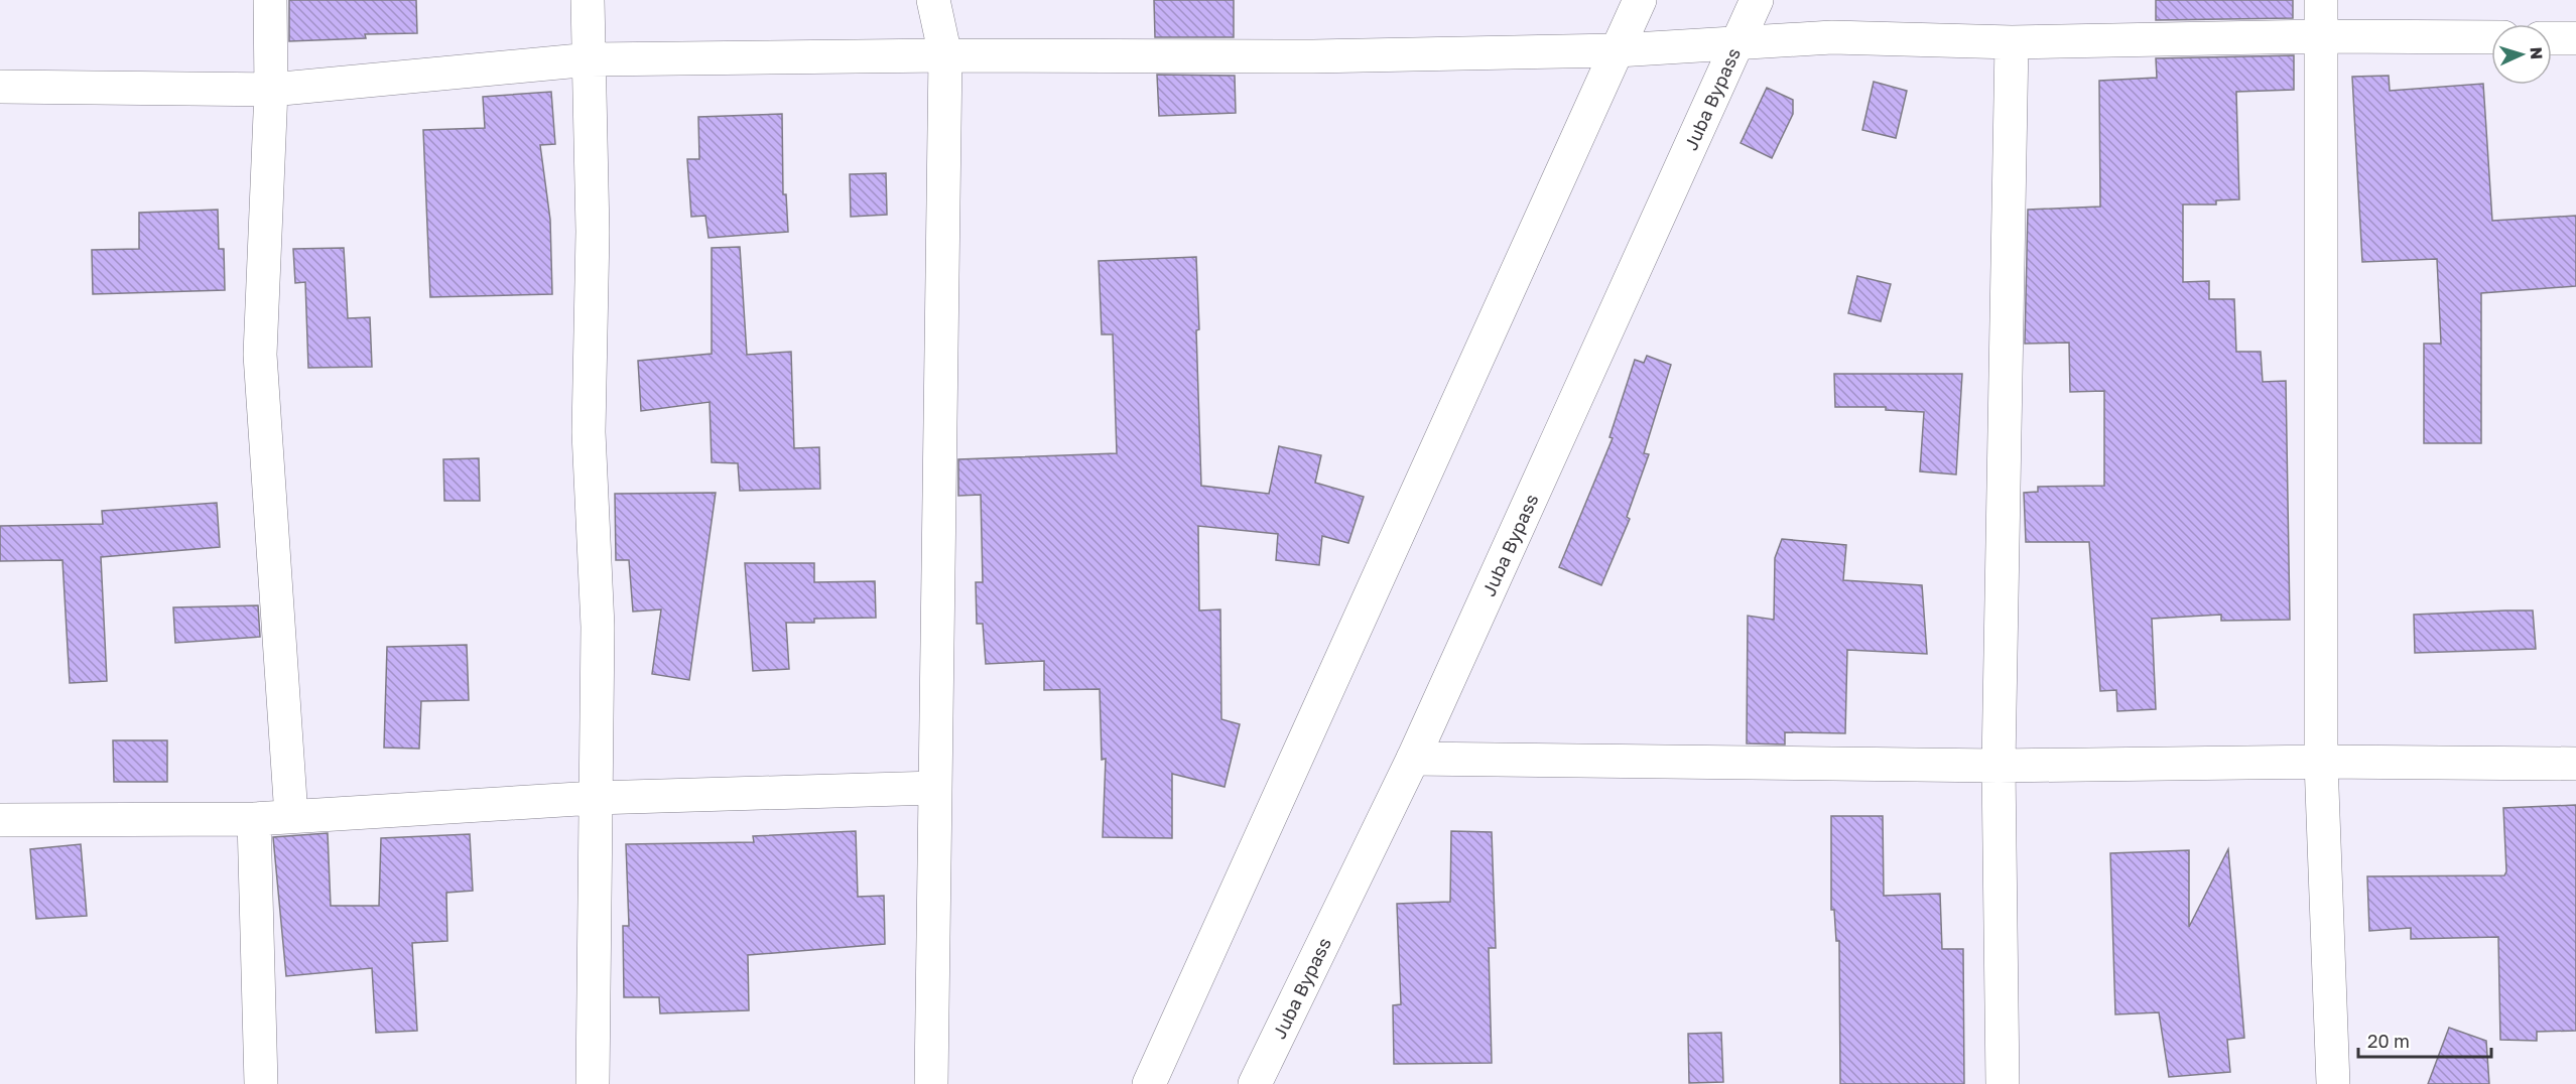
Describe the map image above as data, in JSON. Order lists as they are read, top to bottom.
{
  "streets": {
    "street": ["Juba Bypass"]
  },
  "scale_bar": "20 m",
  "north": "right"
}
